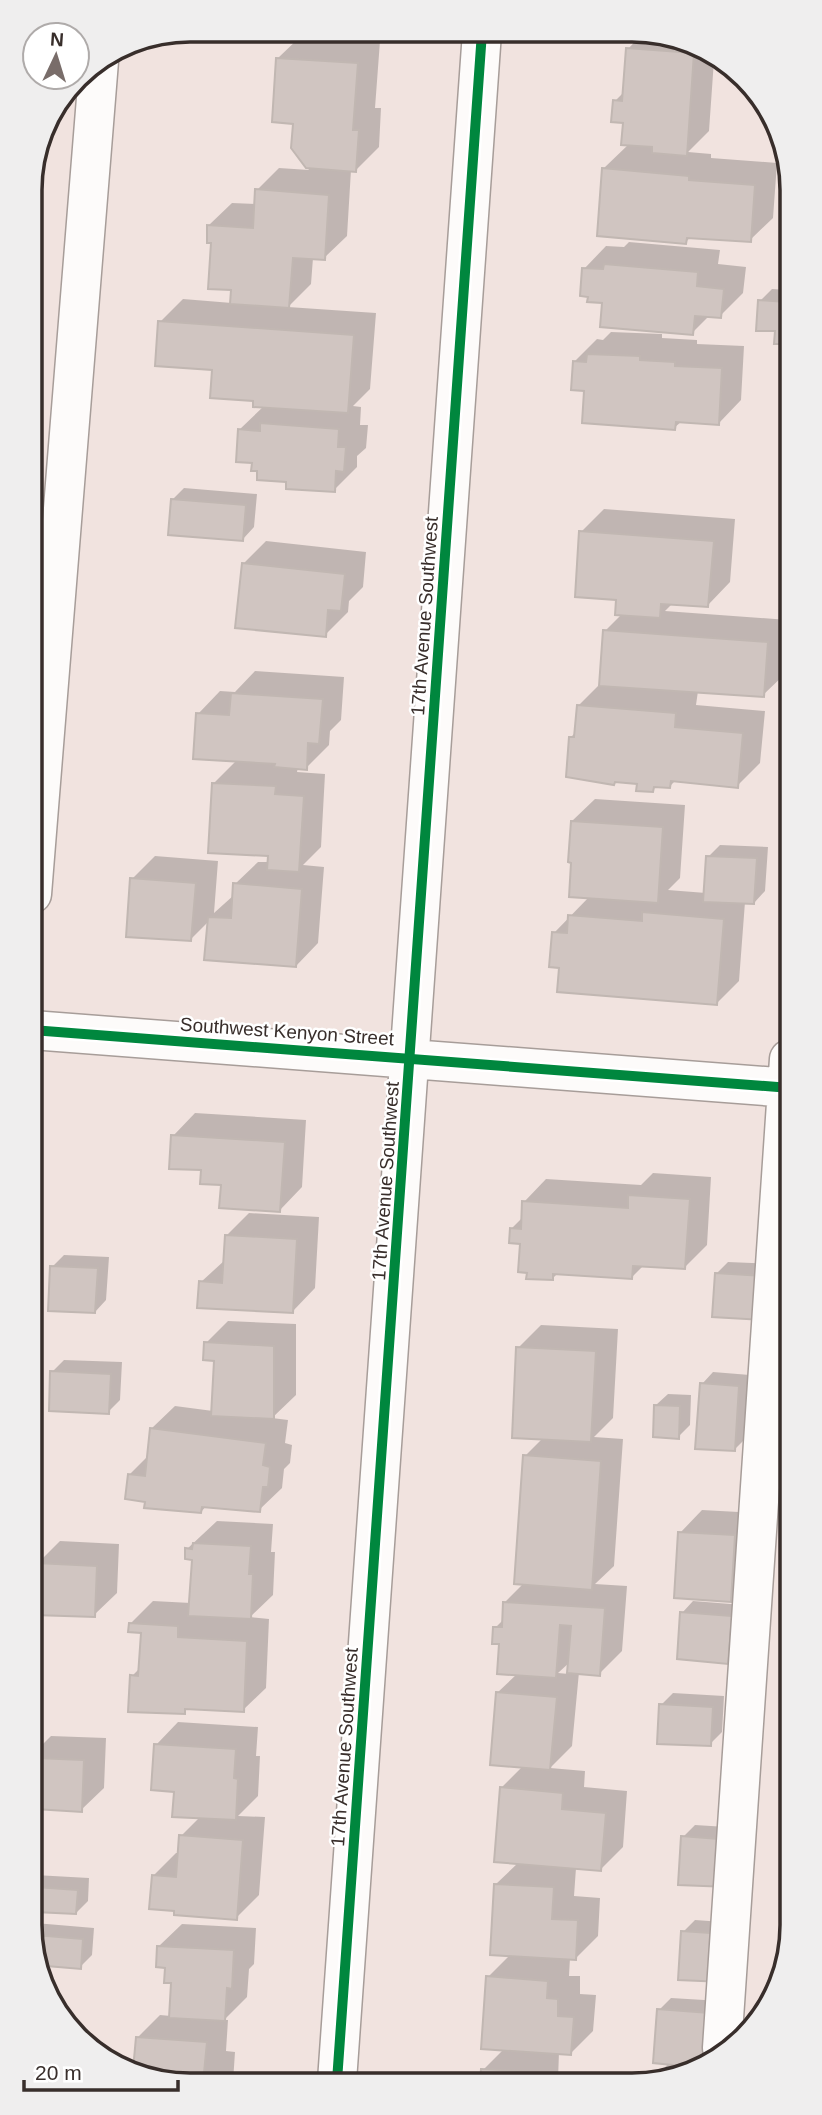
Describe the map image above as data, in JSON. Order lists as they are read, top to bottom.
{
  "streets": {
    "street": ["17th Avenue Southwest", "Southwest Kenyon Street"]
  },
  "crossings": [
    ["17th Avenue Southwest", "Southwest Kenyon Street"]
  ],
  "scale_bar": "20 m",
  "north": "top"
}
